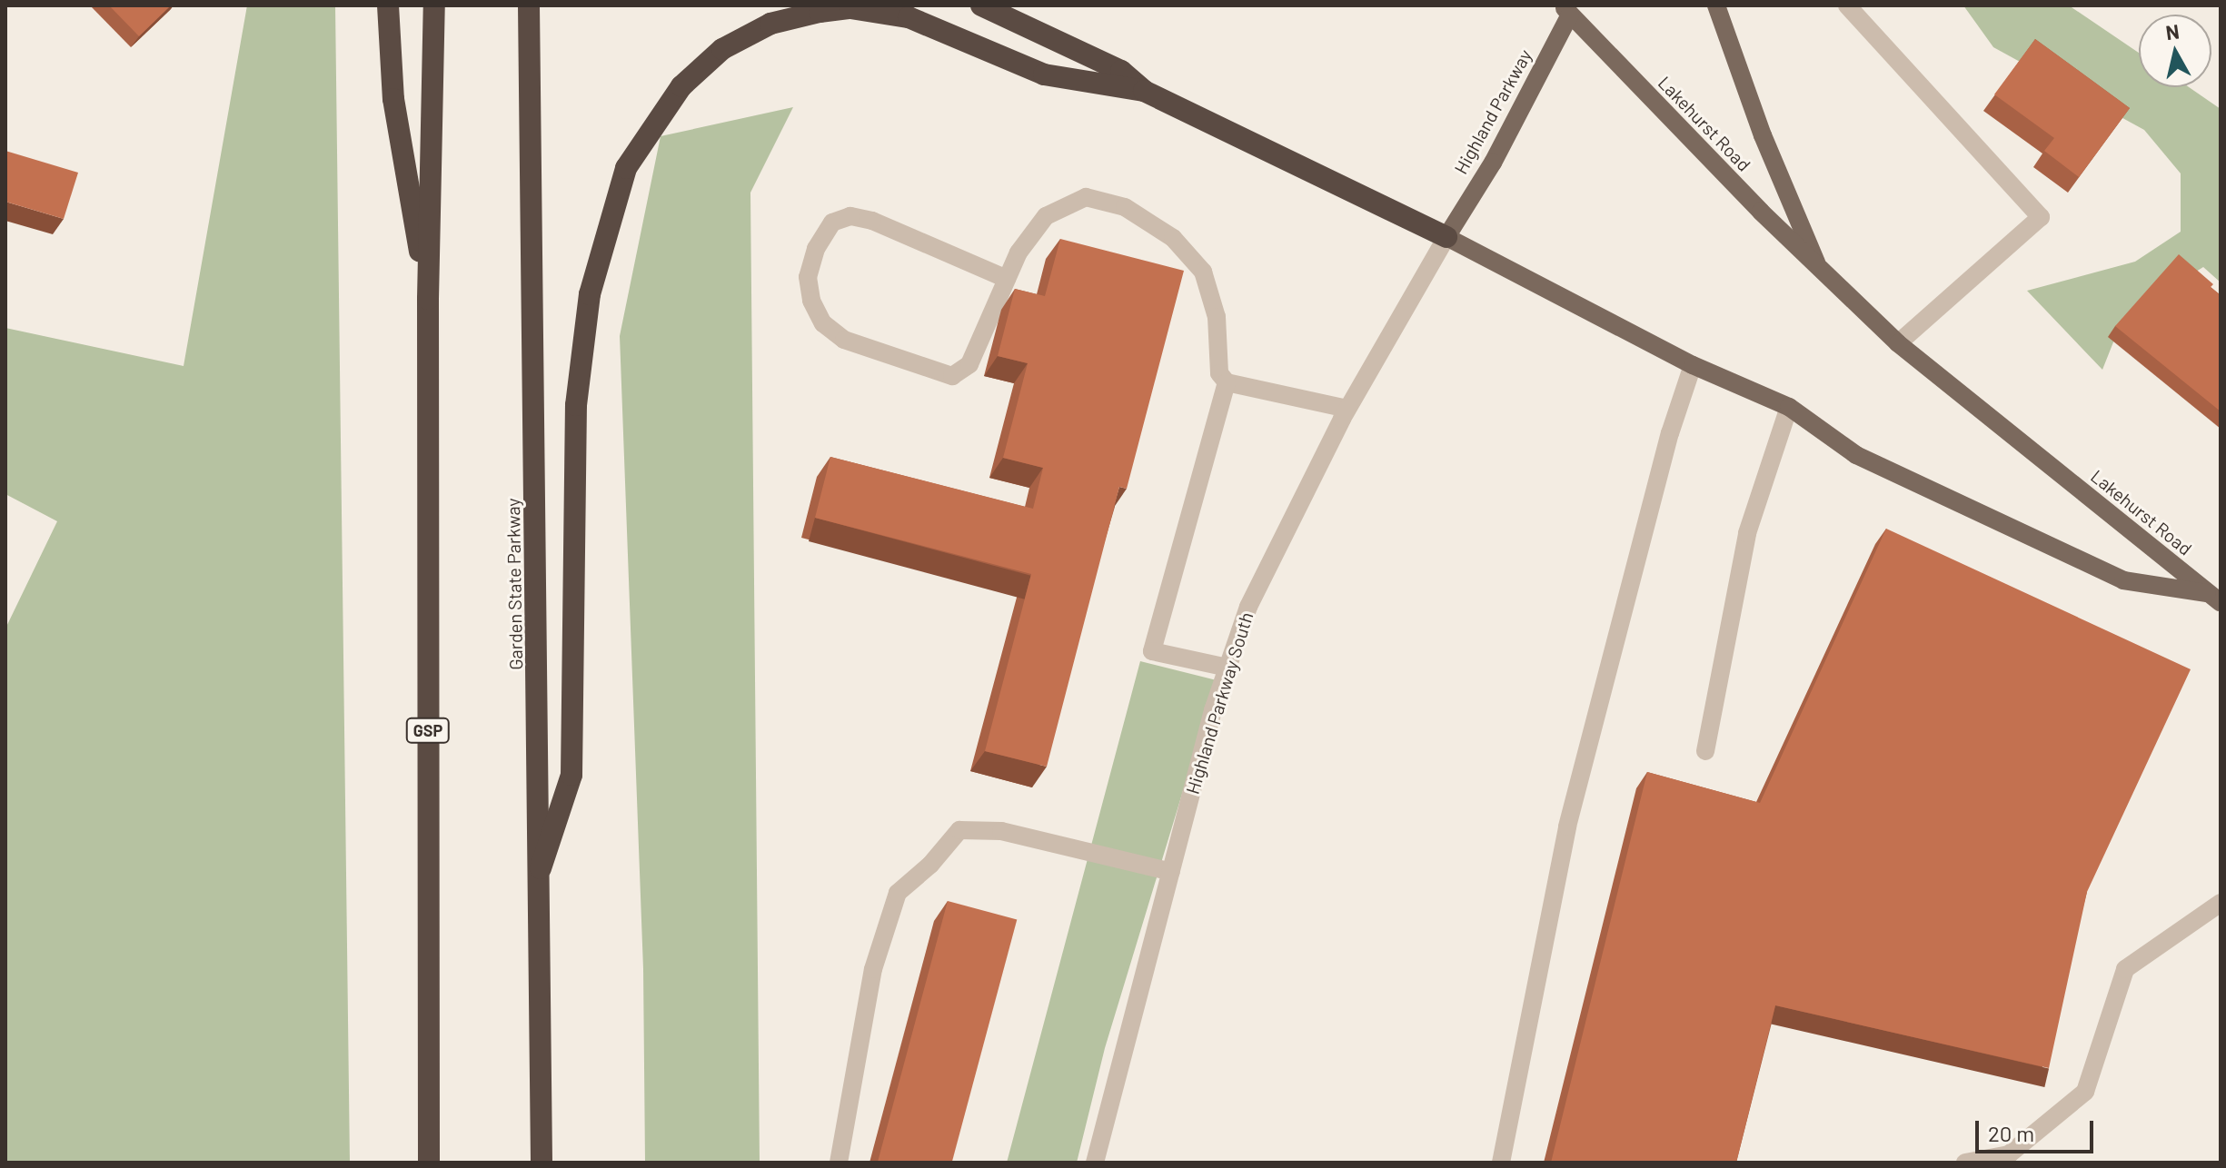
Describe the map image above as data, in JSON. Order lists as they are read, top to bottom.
{
  "streets": {
    "highway": ["Garden State Parkway", "GSP"],
    "main road": ["Highland Parkway", "Lakehurst Road"],
    "street": ["Highland Parkway South"]
  },
  "crossings": [
    ["Highland Parkway", "Lakehurst Road"],
    ["Highland Parkway", "Highland Parkway South"],
    ["Lakehurst Road", "Highland Parkway South"]
  ],
  "scale_bar": "20 m",
  "north": "top"
}
